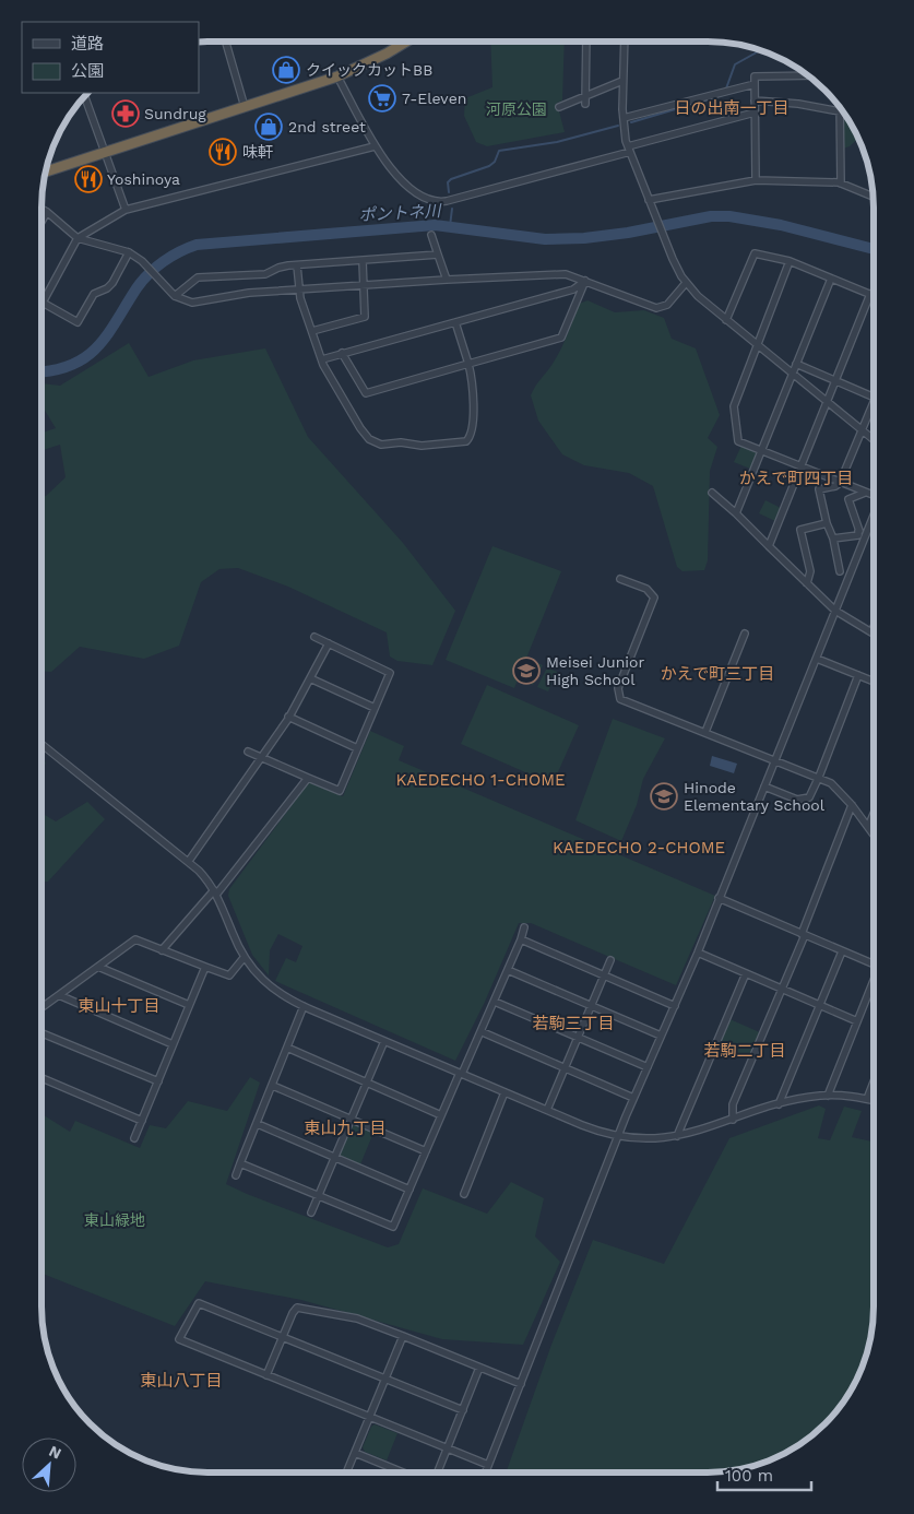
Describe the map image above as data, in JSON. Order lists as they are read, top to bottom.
{
  "districts": [
    "日の出南一丁目",
    "かえで町四丁目",
    "かえで町三丁目",
    "KAEDECHO 1-CHOME",
    "KAEDECHO 2-CHOME",
    "東山十丁目",
    "若駒三丁目",
    "若駒二丁目",
    "東山九丁目",
    "東山八丁目"
  ],
  "water": ["ポントネ川"],
  "parks": ["河原公園", "東山緑地"],
  "places": {
    "shop": ["クイックカットBB", "2nd street"],
    "supermarket": ["7-Eleven"],
    "pharmacy": ["Sundrug"],
    "restaurant": ["味軒", "Yoshinoya"],
    "school or university": ["Meisei Junior High School", "Hinode Elementary School"]
  },
  "legend": ["道路", "公園"],
  "scale_bar": "100 m",
  "north": "top right"
}
